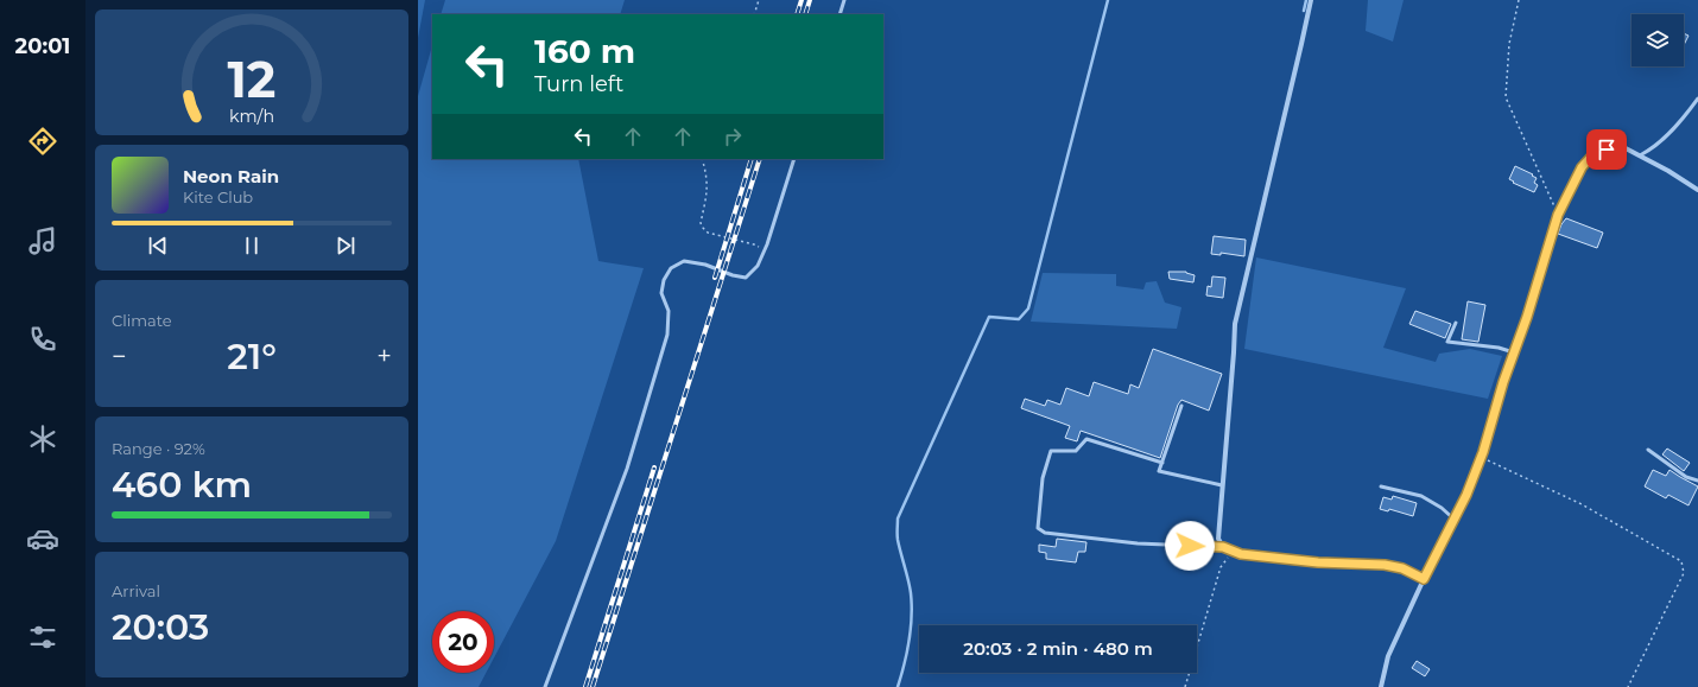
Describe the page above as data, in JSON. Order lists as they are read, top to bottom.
{
  "page": {
    "tabs": "20:01",
    "turn": ["160 m", "Turn left"],
    "song": ["Neon Rain", "Kite Club"],
    "tile": [
      "Climate",
      ["Range · 92%", "460 km"],
      ["Arrival", "20:03"]
    ],
    "heat": ["−", "21°", "+"],
    "limit": "20",
    "trip": "20:03 · 2 min · 480 m",
    "gauge": ["12", "km/h"]
  }
}
